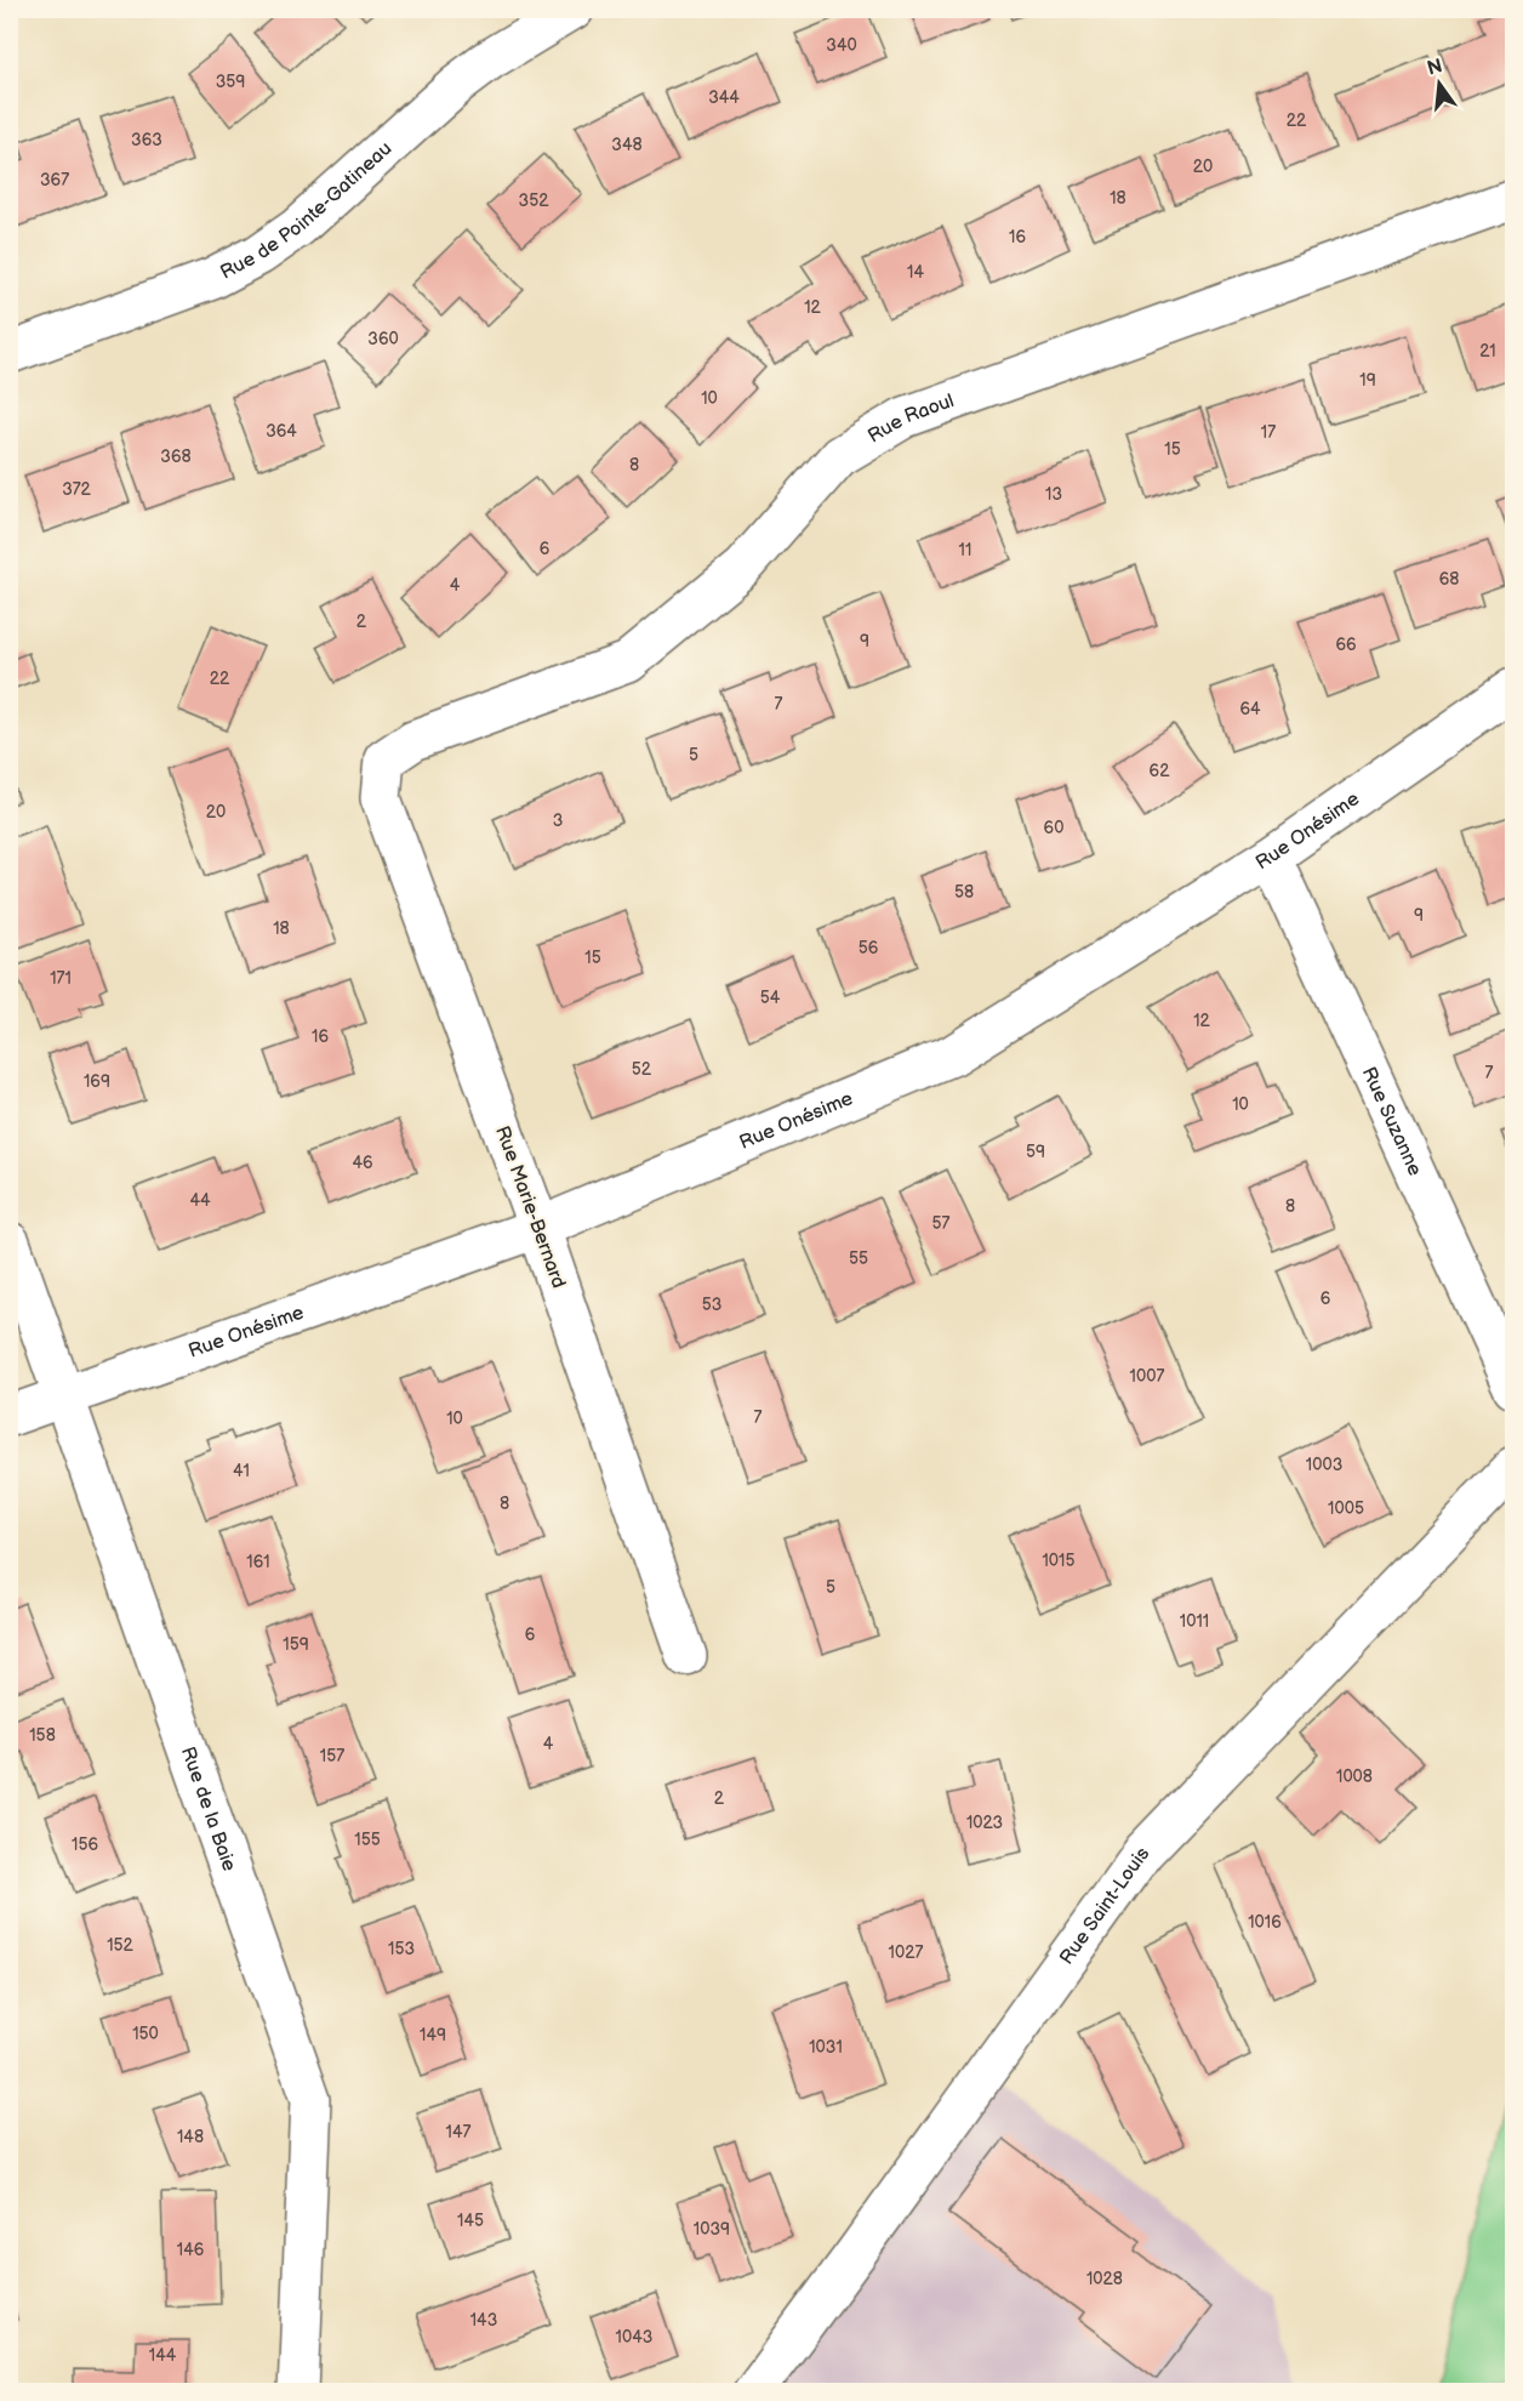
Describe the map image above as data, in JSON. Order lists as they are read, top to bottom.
{
  "streets": {
    "street": [
      "Rue de Pointe-Gatineau",
      "Rue Raoul",
      "Rue Onésime",
      "Rue Suzanne",
      "Rue Marie-Bernard",
      "Rue de la Baie",
      "Rue Saint-Louis"
    ]
  },
  "crossings": [
    ["Rue Raoul", "Rue Marie-Bernard"],
    ["Rue Onésime", "Rue Suzanne"],
    ["Rue Onésime", "Rue Marie-Bernard"],
    ["Rue Onésime", "Rue de la Baie"]
  ],
  "house_numbers": [
    "340",
    "359",
    "344",
    "22",
    "363",
    "348",
    "20",
    "367",
    "18",
    "352",
    "16",
    "14",
    "12",
    "360",
    "21",
    "19",
    "10",
    "364",
    "17",
    "15",
    "368",
    "8",
    "372",
    "13",
    "6",
    "11",
    "68",
    "4",
    "2",
    "9",
    "66",
    "22",
    "7",
    "64",
    "5",
    "62",
    "20",
    "3",
    "60",
    "58",
    "9",
    "18",
    "56",
    "15",
    "171",
    "54",
    "12",
    "16",
    "52",
    "7",
    "169",
    "10",
    "59",
    "46",
    "44",
    "8",
    "57",
    "55",
    "6",
    "53",
    "1007",
    "7",
    "10",
    "1003",
    "41",
    "8",
    "1005",
    "1015",
    "161",
    "5",
    "1011",
    "6",
    "159",
    "158",
    "4",
    "157",
    "1008",
    "2",
    "1023",
    "155",
    "156",
    "1016",
    "152",
    "153",
    "1027",
    "150",
    "149",
    "1031",
    "147",
    "148",
    "145",
    "1039",
    "146",
    "1028",
    "143",
    "1043",
    "144"
  ],
  "north": "top"
}
